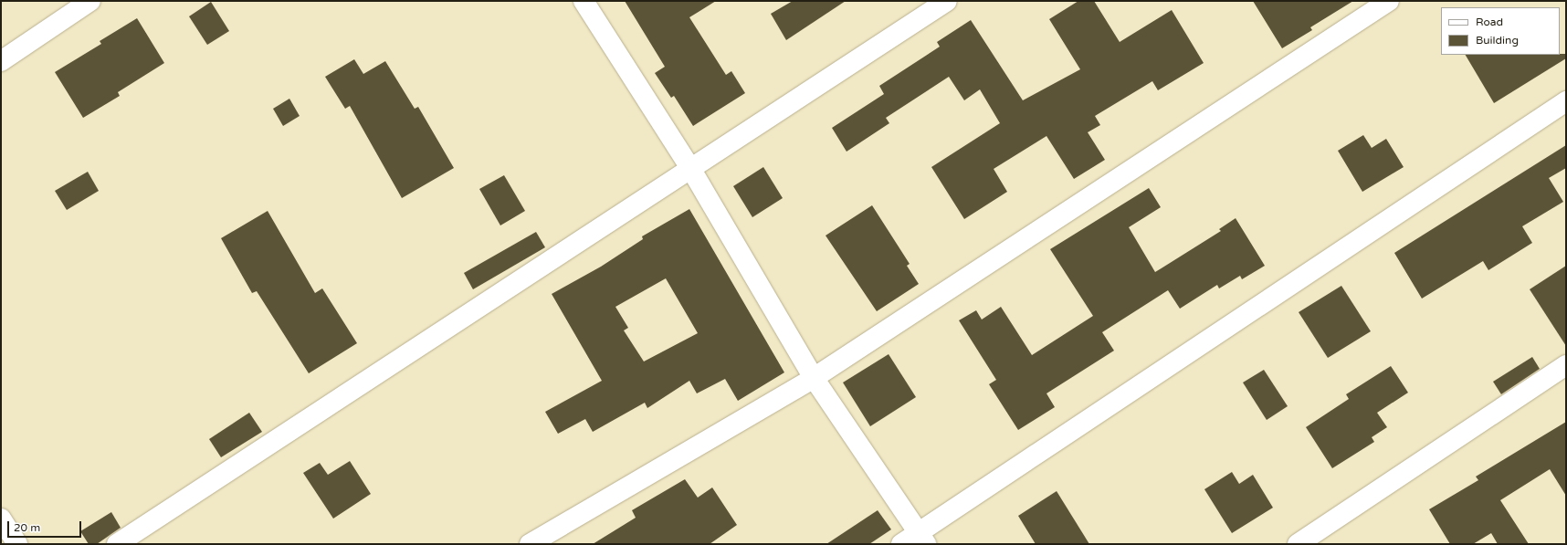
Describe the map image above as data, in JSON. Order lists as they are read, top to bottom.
{
  "legend": ["Road", "Building"],
  "scale_bar": "20 m"
}
